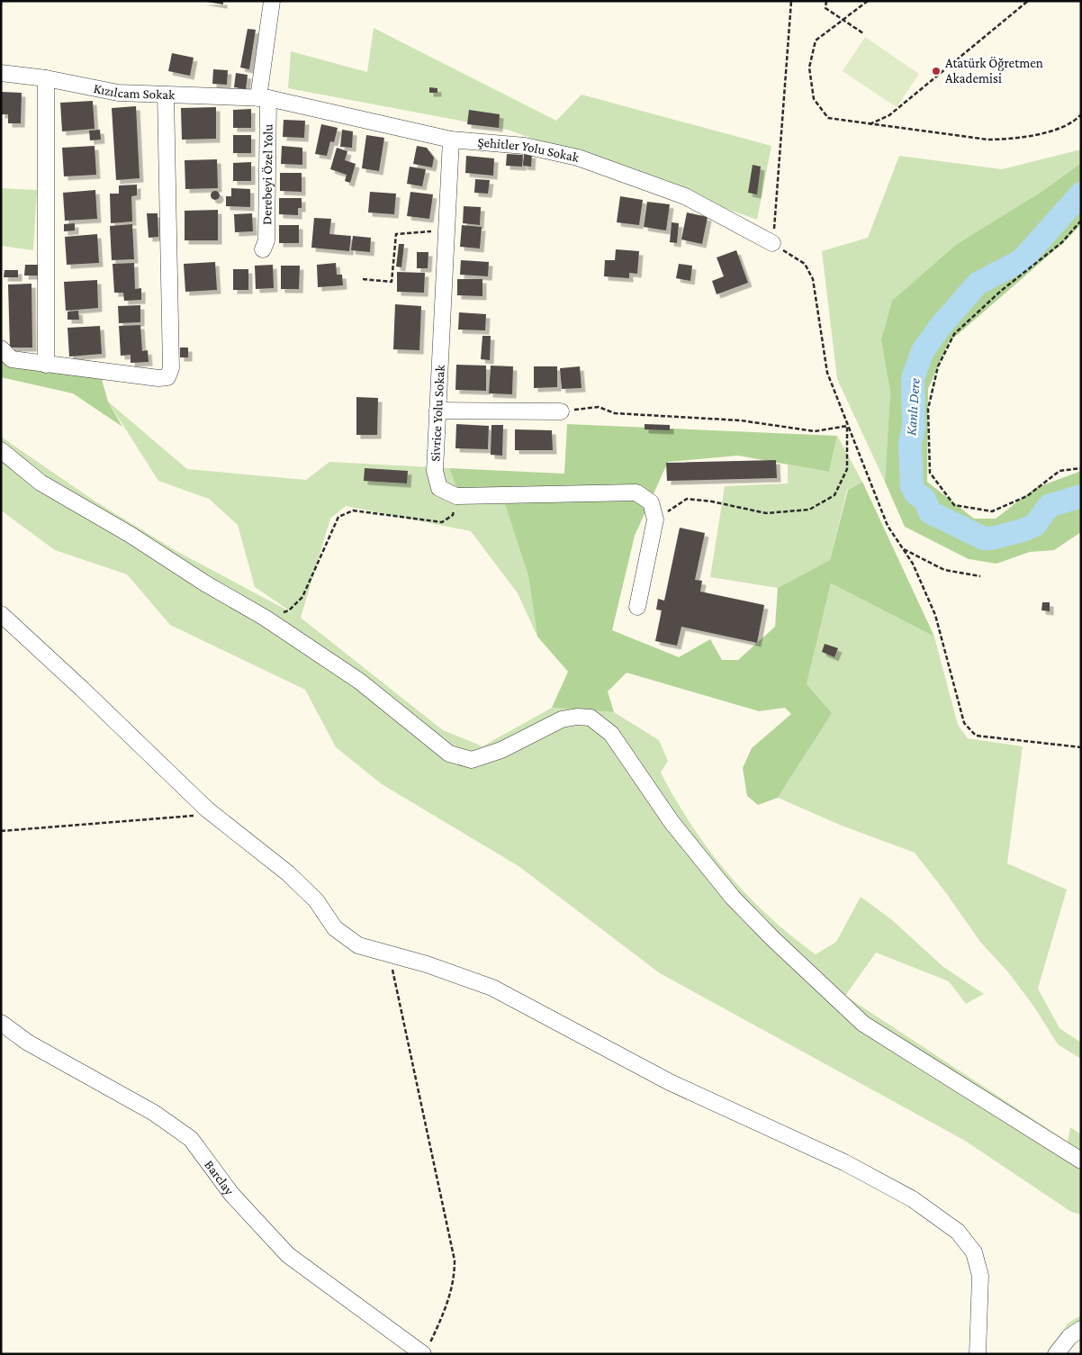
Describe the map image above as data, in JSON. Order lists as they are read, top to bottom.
{
  "streets": {
    "street": [
      "Kızılcam Sokak",
      "Şehitler Yolu Sokak",
      "Derebeyi Özel Yolu",
      "Sivrice Yolu Sokak",
      "Barclay"
    ]
  },
  "crossings": [
    ["Kızılcam Sokak", "Şehitler Yolu Sokak"],
    ["Kızılcam Sokak", "Derebeyi Özel Yolu"],
    ["Şehitler Yolu Sokak", "Derebeyi Özel Yolu"],
    ["Şehitler Yolu Sokak", "Sivrice Yolu Sokak"]
  ],
  "water": ["Kanlı Dere"],
  "places": ["Atatürk Öğretmen Akademisi"]
}
